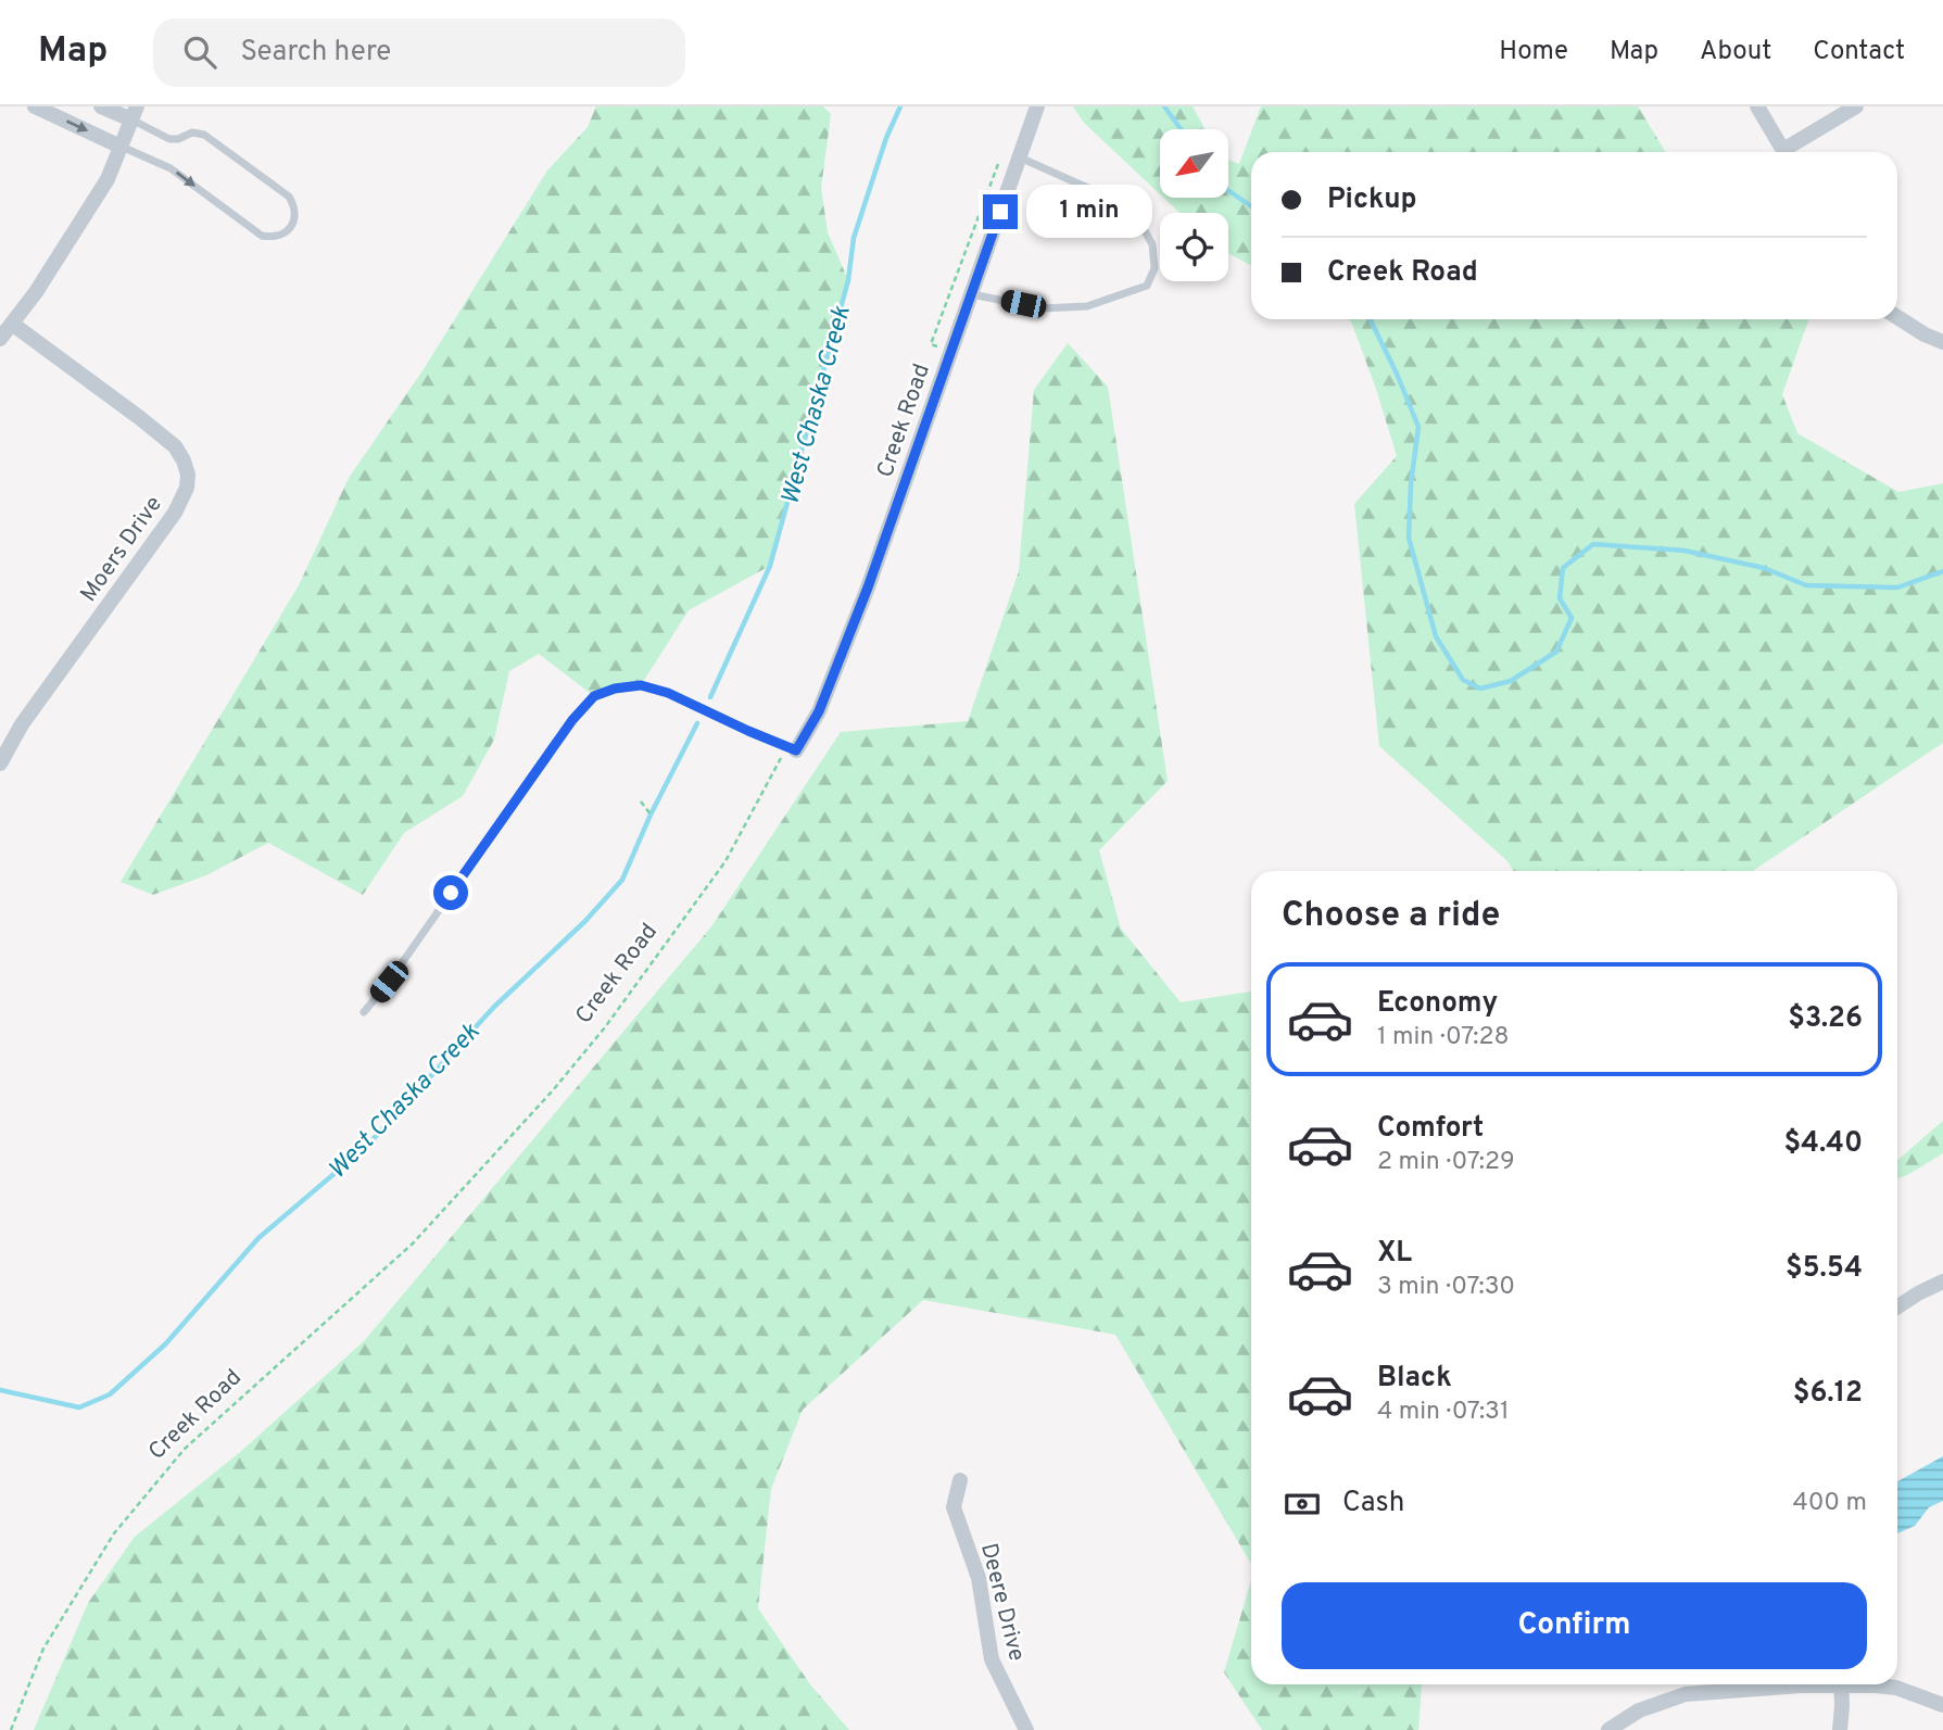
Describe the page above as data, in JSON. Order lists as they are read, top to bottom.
{
  "streets": {
    "street": ["Creek Road", "Moers Drive", "Deere Drive"]
  },
  "water": ["West Chaska Creek"],
  "north": "bottom left",
  "page": {
    "header": "Map",
    "search": "Search here",
    "nav": [
      "Home",
      "Map",
      "About",
      "Contact"
    ],
    "banner": ["Pickup", "Creek Road"],
    "bubble": "1 min",
    "heading": "Choose a ride",
    "list": [
      {
        "name": "Economy",
        "note": "1 min · 07:28",
        "value": "$3.26"
      },
      {
        "name": "Comfort",
        "note": "2 min · 07:29",
        "value": "$4.40"
      },
      {
        "name": "XL",
        "note": "3 min · 07:30",
        "value": "$5.54"
      },
      {
        "name": "Black",
        "note": "4 min · 07:31",
        "value": "$6.12"
      }
    ],
    "pay": ["Cash", "400 m"],
    "buttons": "Confirm"
  }
}
